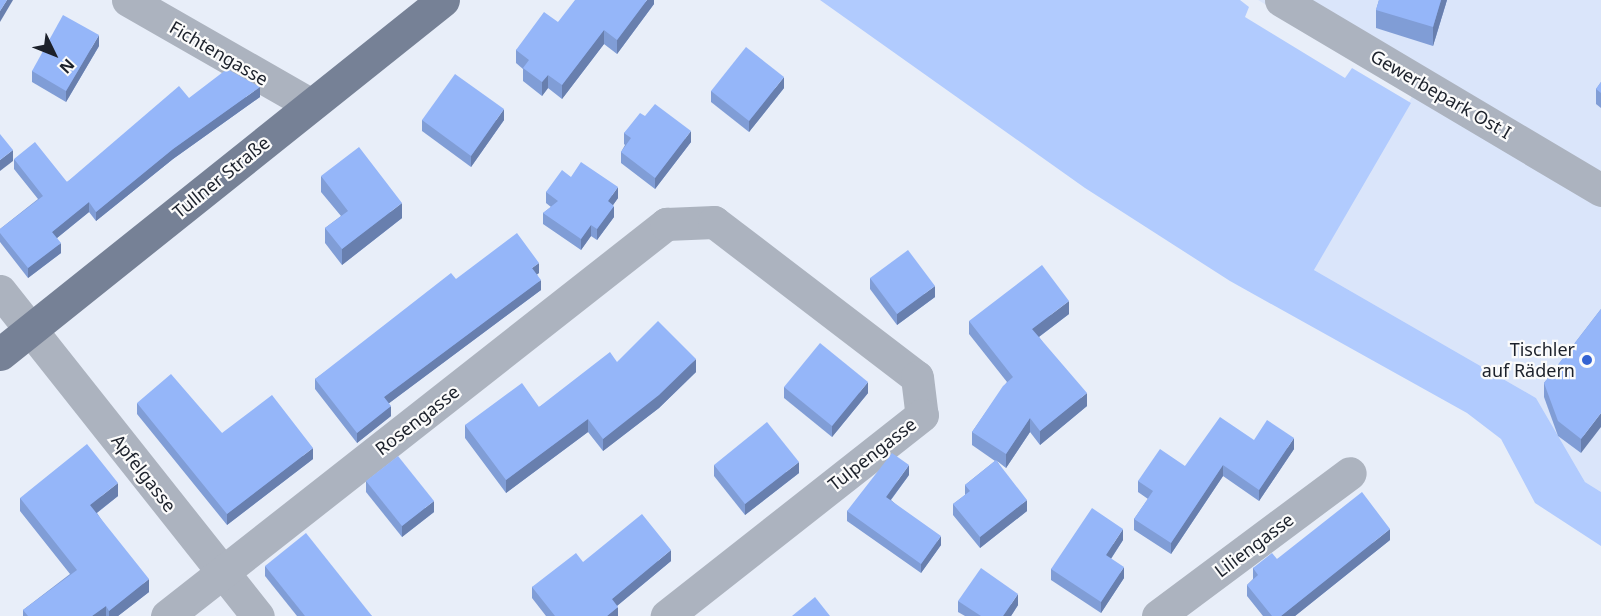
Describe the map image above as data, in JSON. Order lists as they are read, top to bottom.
{
  "streets": {
    "main road": ["Tullner Straße"],
    "street": [
      "Fichtengasse",
      "Gewerbepark Ost I",
      "Rosengasse",
      "Tulpengasse",
      "Apfelgasse",
      "Liliengasse"
    ]
  },
  "crossings": [
    ["Fichtengasse", "Tullner Straße"],
    ["Tullner Straße", "Apfelgasse"],
    ["Rosengasse", "Tulpengasse"],
    ["Rosengasse", "Apfelgasse"]
  ],
  "places": ["Tischler auf Rädern"],
  "north": "bottom right"
}
